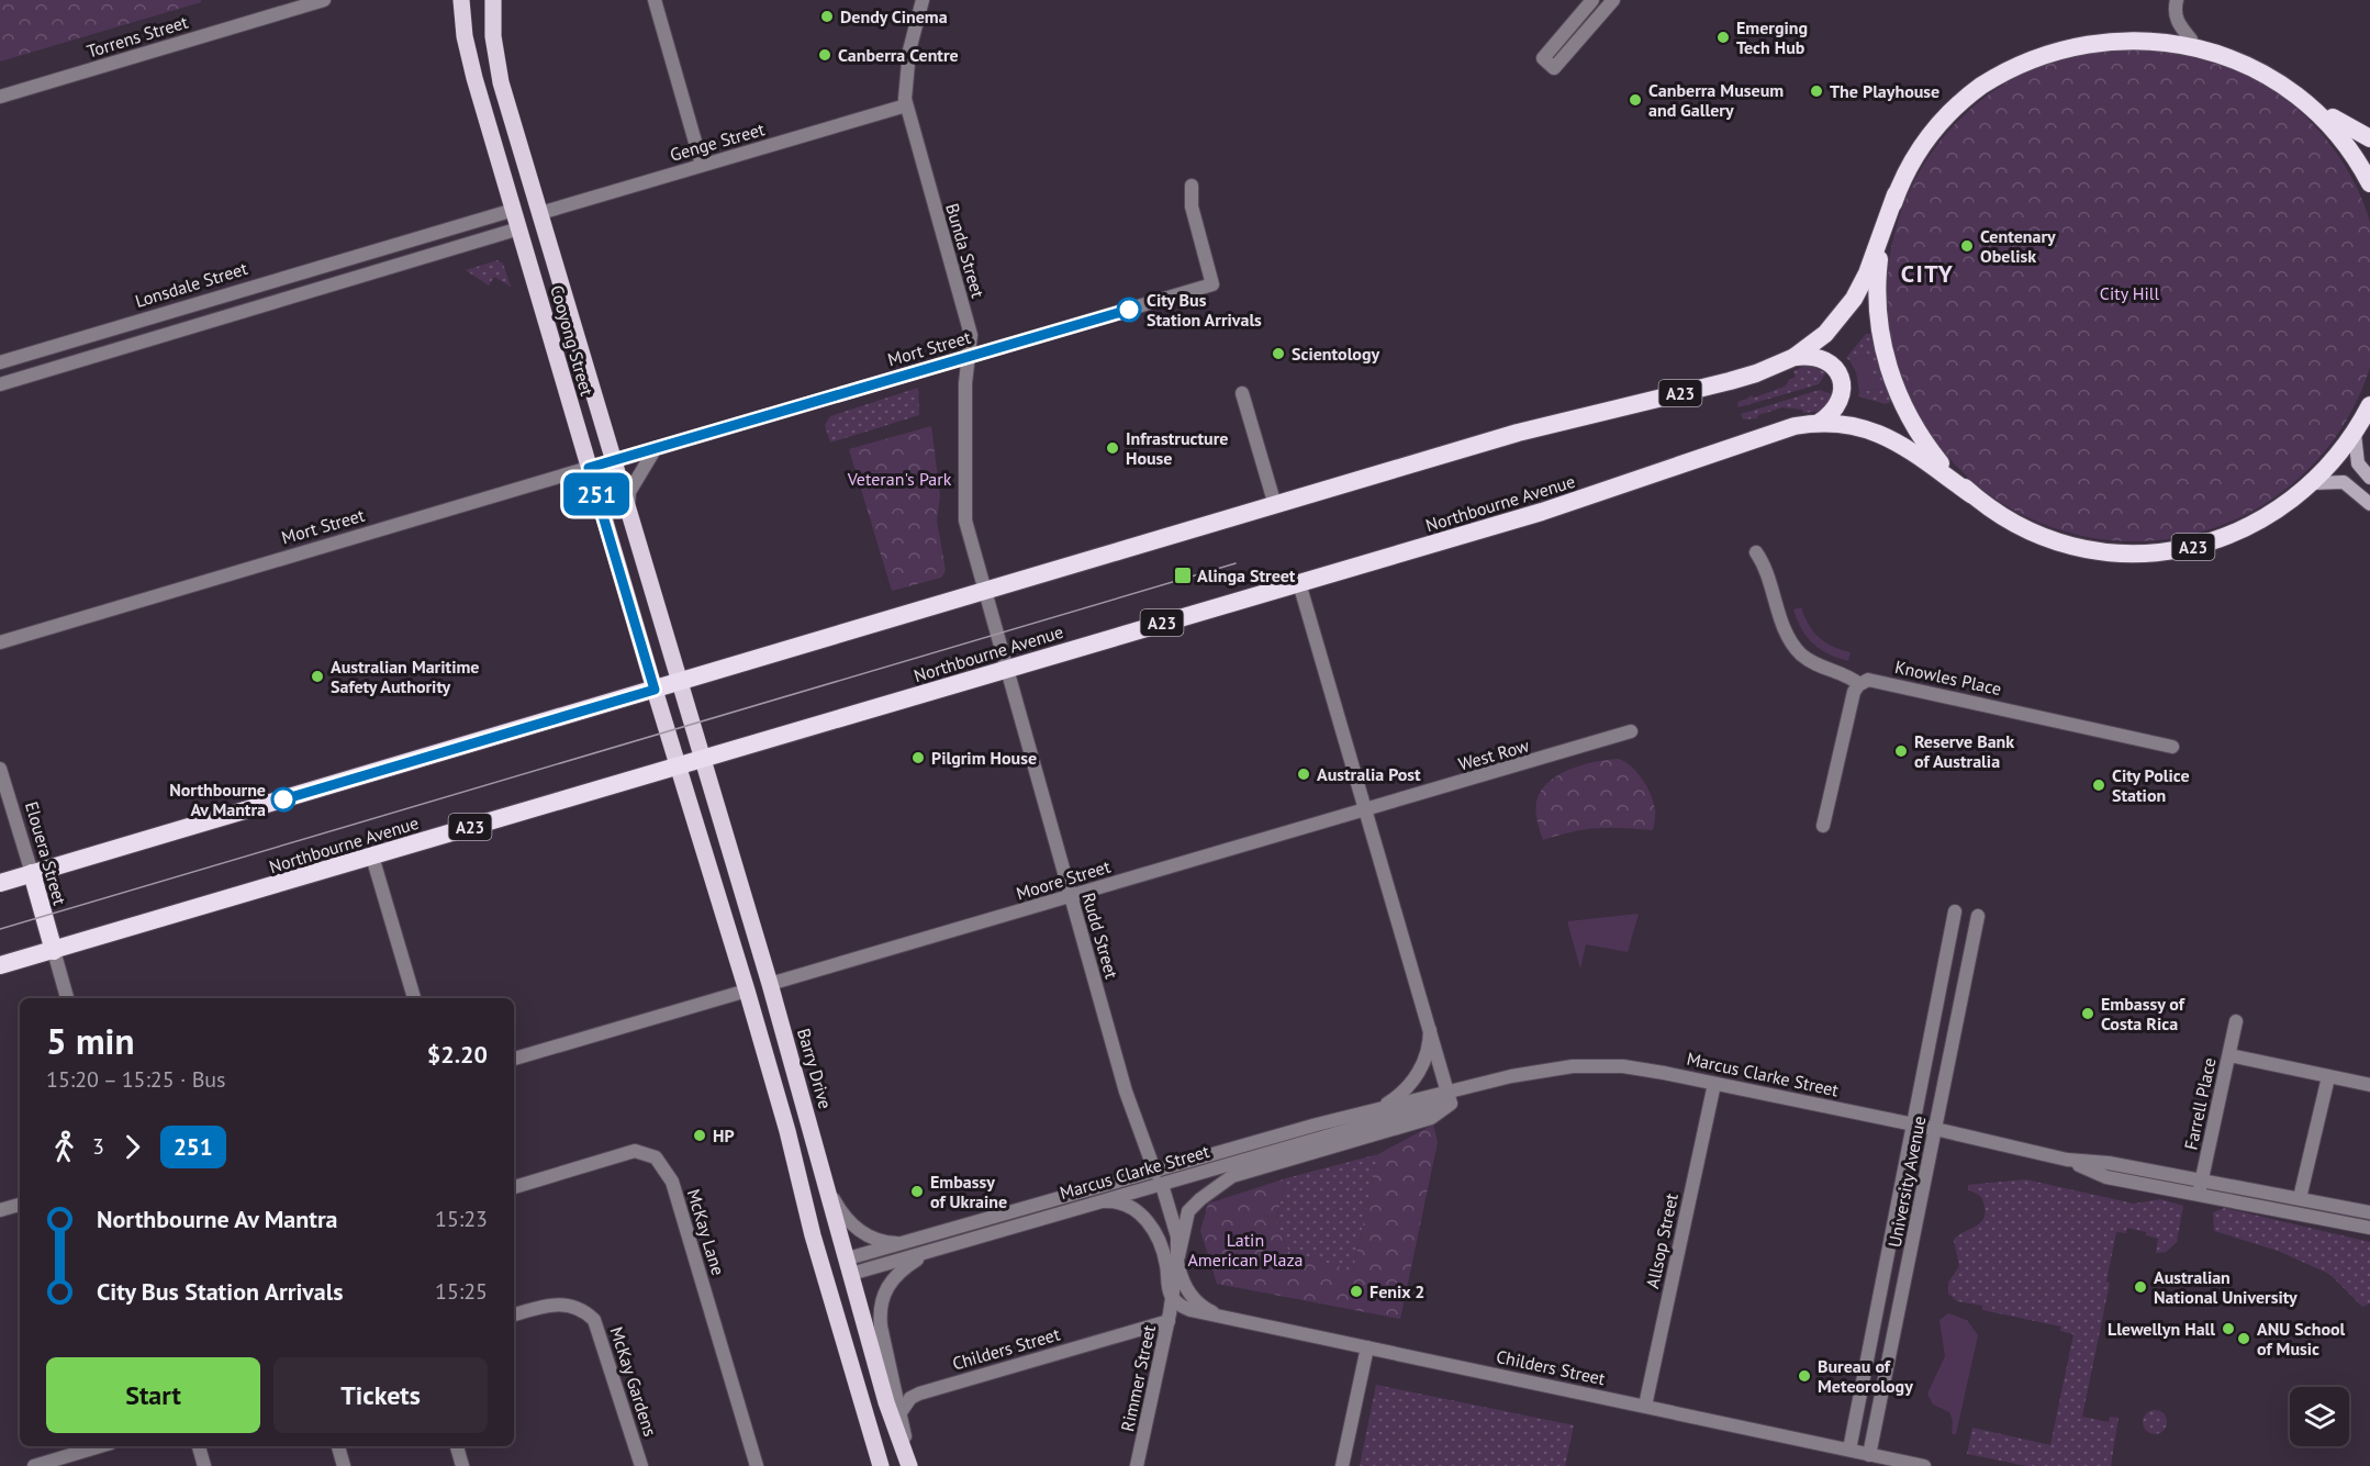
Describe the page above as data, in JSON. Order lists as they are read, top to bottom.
{
  "streets": {
    "highway": ["A23", "Northbourne Avenue", "Elouera Street"],
    "main road": [
      "Lonsdale Street",
      "Cooyong Street",
      "Mort Street",
      "Barry Drive",
      "Marcus Clarke Street"
    ],
    "street": [
      "Torrens Street",
      "Genge Street",
      "Bunda Street",
      "Knowles Place",
      "West Row",
      "Moore Street",
      "Rudd Street",
      "Farrell Place",
      "University Avenue",
      "McKay Lane",
      "Allsop Street",
      "Childers Street",
      "Rimmer Street",
      "McKay Gardens"
    ]
  },
  "crossings": [
    ["Genge Street", "Bunda Street"],
    ["Genge Street", "Lonsdale Street"],
    ["Genge Street", "Cooyong Street"],
    ["Bunda Street", "Mort Street"],
    ["Bunda Street", "A23"],
    ["Bunda Street", "Rudd Street"],
    ["Lonsdale Street", "Cooyong Street"],
    ["Cooyong Street", "Mort Street"],
    ["Cooyong Street", "A23"],
    ["Cooyong Street", "Barry Drive"],
    ["A23", "Northbourne Avenue"],
    ["A23", "Elouera Street"],
    ["A23", "Rudd Street"],
    ["A23", "Barry Drive"],
    ["Northbourne Avenue", "Elouera Street"],
    ["Northbourne Avenue", "Rudd Street"],
    ["Northbourne Avenue", "Barry Drive"],
    ["West Row", "Moore Street"],
    ["Moore Street", "Rudd Street"],
    ["Moore Street", "Barry Drive"],
    ["Rudd Street", "Marcus Clarke Street"],
    ["Rudd Street", "Rimmer Street"],
    ["Barry Drive", "Marcus Clarke Street"],
    ["Marcus Clarke Street", "Farrell Place"],
    ["Marcus Clarke Street", "University Avenue"],
    ["Marcus Clarke Street", "Allsop Street"],
    ["Marcus Clarke Street", "Rimmer Street"],
    ["University Avenue", "Childers Street"],
    ["Allsop Street", "Childers Street"],
    ["Childers Street", "Rimmer Street"]
  ],
  "districts": ["CITY"],
  "parks": ["City Hill", "Veteran's Park", "Latin American Plaza"],
  "places": {
    "other": [
      "Dendy Cinema",
      "Emerging Tech Hub",
      "Canberra Centre",
      "The Playhouse",
      "Canberra Museum and Gallery",
      "Centenary Obelisk",
      "City Bus Station Arrivals",
      "Scientology",
      "Infrastructure House",
      "Australian Maritime Safety Authority",
      "Reserve Bank of Australia",
      "Pilgrim House",
      "Australia Post",
      "City Police Station",
      "Northbourne Av Mantra",
      "Embassy of Costa Rica",
      "HP",
      "Embassy of Ukraine",
      "Australian National University",
      "Fenix 2",
      "Llewellyn Hall",
      "ANU School of Music",
      "Bureau of Meteorology"
    ],
    "transit": ["Alinga Street"]
  },
  "lines": ["bus line 251"],
  "page": {
    "on_map": "251",
    "heading": ["5 min", "15:20 – 15:25 · Bus", "$2.20"],
    "legs": ["3", "251"],
    "list": [
      {
        "name": "Northbourne Av Mantra",
        "value": "15:23"
      },
      {
        "name": "City Bus Station Arrivals",
        "value": "15:25"
      }
    ],
    "buttons": ["Start", "Tickets"]
  }
}
